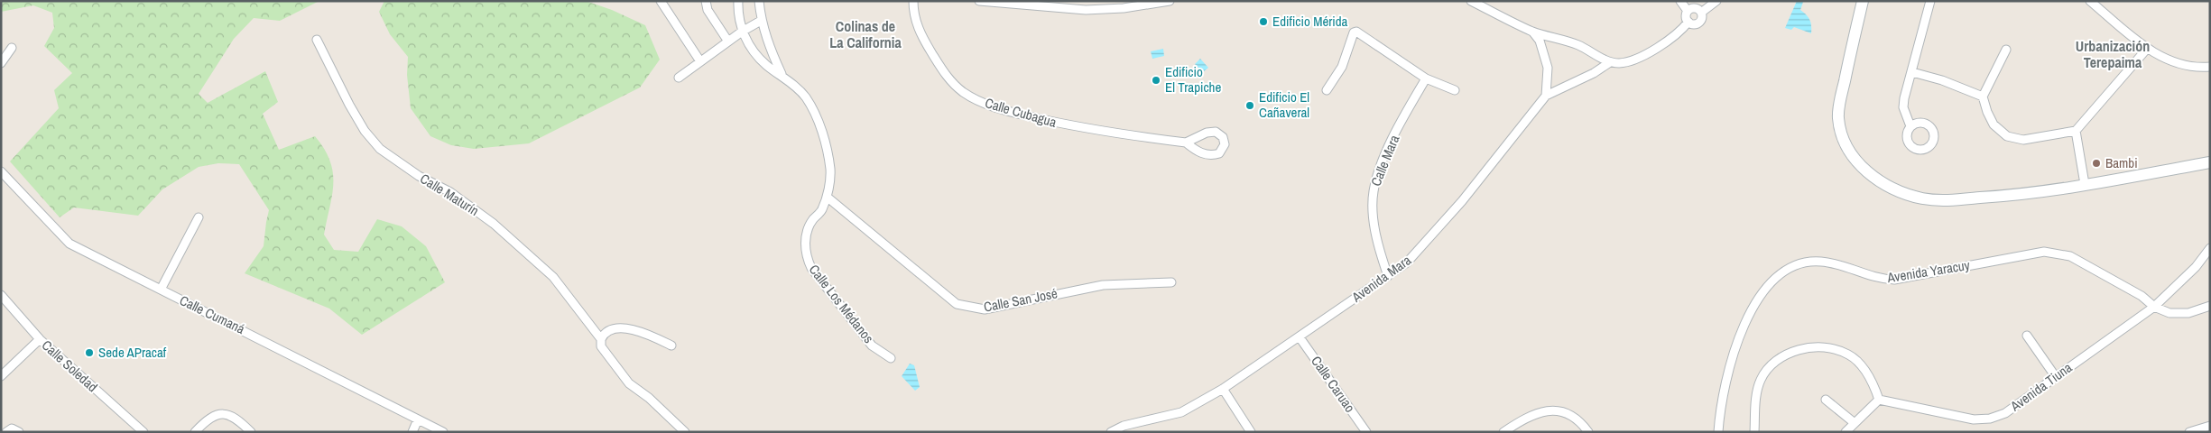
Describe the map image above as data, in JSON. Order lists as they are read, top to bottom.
{
  "streets": {
    "street": [
      "Calle Cubagua",
      "Calle Mara",
      "Calle Maturín",
      "Avenida Yaracuy",
      "Avenida Mara",
      "Calle San José",
      "Calle Los Médanos",
      "Calle Cumaná",
      "Calle Soledad",
      "Calle Caruao",
      "Avenida Tiuna"
    ]
  },
  "crossings": [
    ["Calle Mara", "Avenida Mara"],
    ["Avenida Yaracuy", "Avenida Tiuna"],
    ["Avenida Mara", "Calle Caruao"],
    ["Calle San José", "Calle Los Médanos"]
  ],
  "districts": ["Colinas de La California", "Urbanización Terepaima"],
  "places": [
    "Edificio Mérida",
    "Edificio El Trapiche",
    "Edificio El Cañaveral",
    "Bambi",
    "Sede APracaf"
  ]
}
